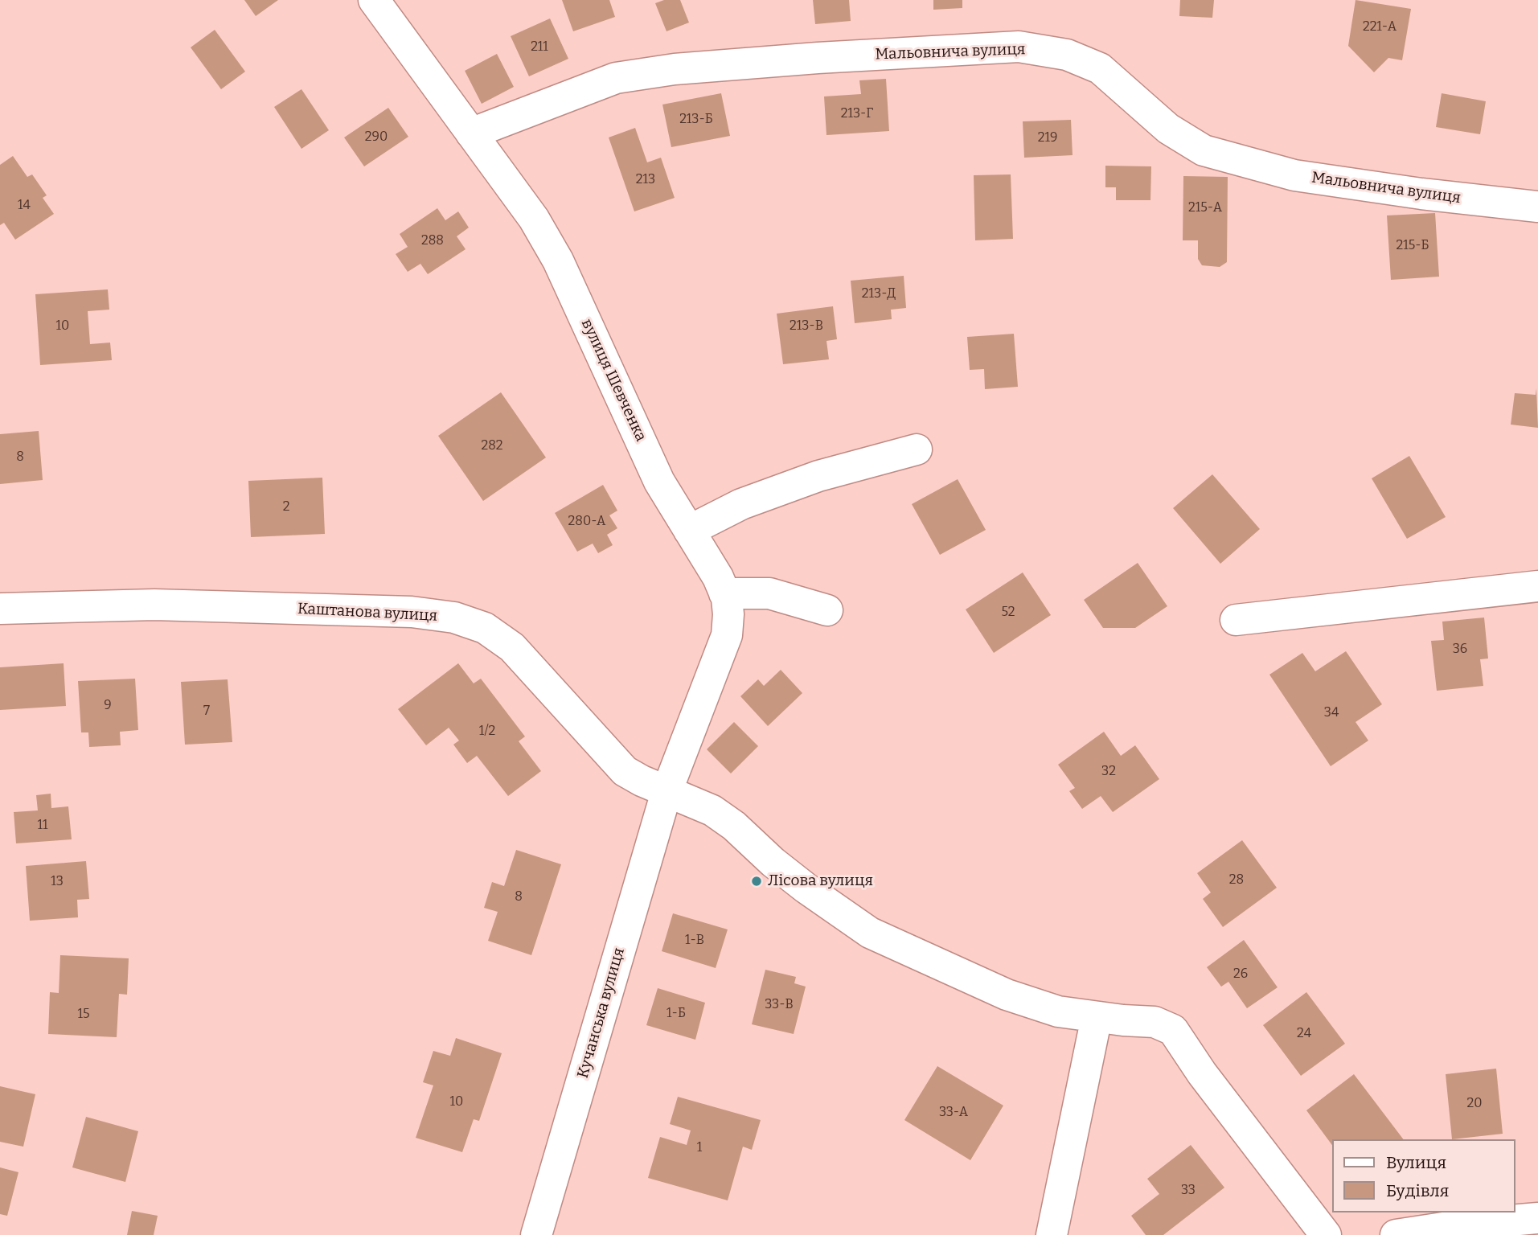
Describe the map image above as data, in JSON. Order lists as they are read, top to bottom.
{
  "streets": {
    "street": [
      "Мальовнича вулиця",
      "вулиця Шевченка",
      "Каштанова вулиця",
      "Кучанська вулиця"
    ]
  },
  "crossings": [
    ["Мальовнича вулиця", "вулиця Шевченка"],
    ["вулиця Шевченка", "Каштанова вулиця"],
    ["вулиця Шевченка", "Кучанська вулиця"],
    ["Каштанова вулиця", "Кучанська вулиця"]
  ],
  "places": ["Лісова вулиця"],
  "house_numbers": [
    "221-А",
    "211",
    "213-Г",
    "213-Б",
    "290",
    "219",
    "213",
    "14",
    "215-А",
    "288",
    "215-Б",
    "213-Д",
    "10",
    "213-В",
    "282",
    "8",
    "2",
    "280-А",
    "52",
    "36",
    "9",
    "7",
    "34",
    "1/2",
    "32",
    "11",
    "28",
    "13",
    "8",
    "1-В",
    "26",
    "33-В",
    "1-Б",
    "15",
    "24",
    "10",
    "20",
    "33-А",
    "1",
    "33"
  ],
  "legend": ["Вулиця", "Будівля"]
}
